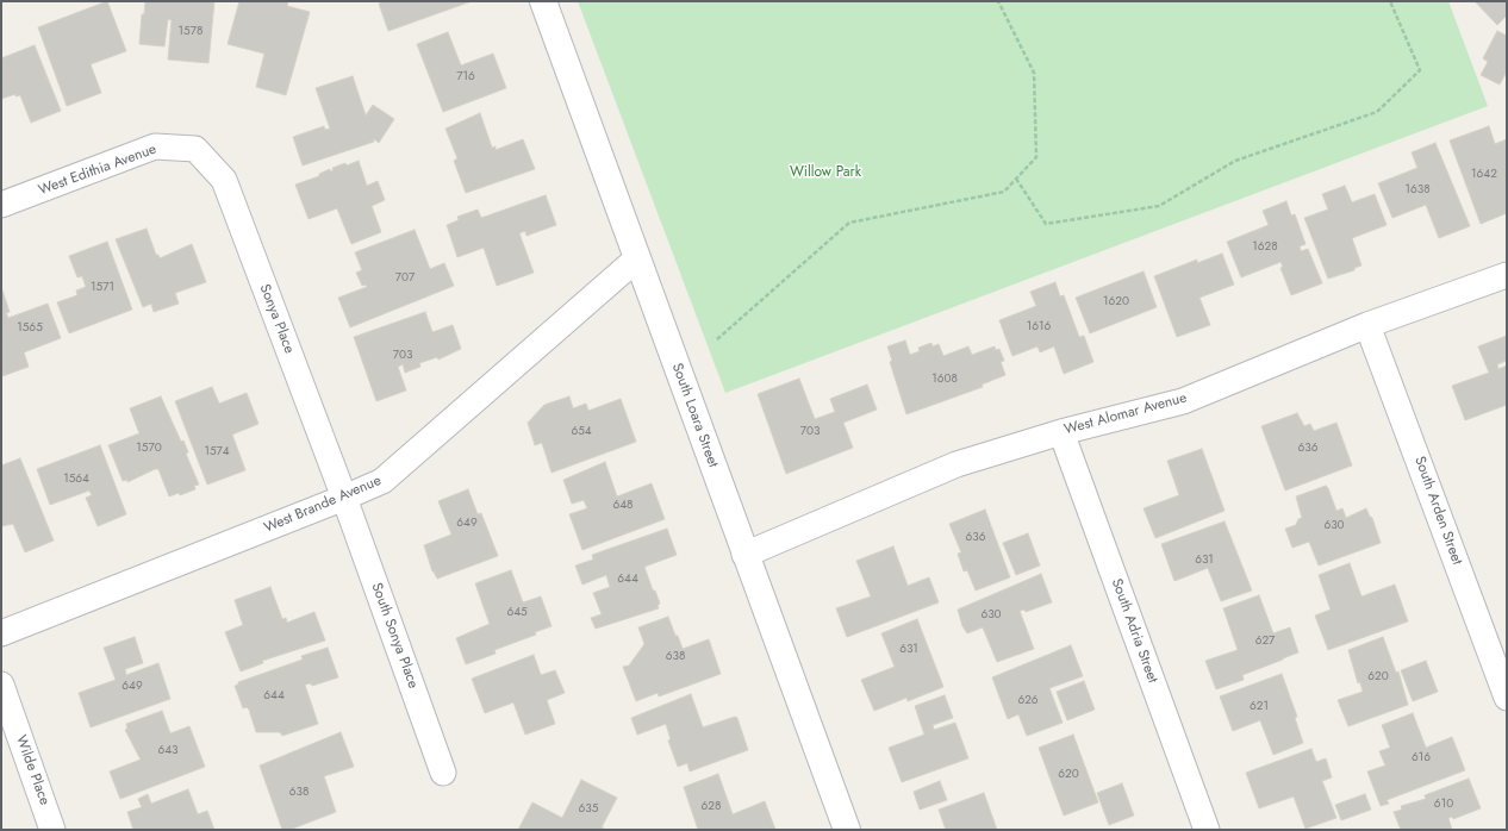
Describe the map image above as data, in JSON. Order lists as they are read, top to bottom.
{
  "streets": {
    "street": [
      "West Edithia Avenue",
      "Sonya Place",
      "West Alomar Avenue",
      "South Loara Street",
      "West Brande Avenue",
      "South Arden Street",
      "South Adria Street",
      "South Sonya Place",
      "Wilde Place"
    ]
  },
  "crossings": [
    ["West Edithia Avenue", "Sonya Place"],
    ["Sonya Place", "West Brande Avenue"],
    ["Sonya Place", "South Sonya Place"],
    ["West Alomar Avenue", "South Loara Street"],
    ["West Alomar Avenue", "South Arden Street"],
    ["West Alomar Avenue", "South Adria Street"],
    ["South Loara Street", "West Brande Avenue"],
    ["West Brande Avenue", "South Sonya Place"]
  ],
  "parks": ["Willow Park"],
  "house_numbers": [
    "1578",
    "716",
    "1642",
    "1638",
    "1628",
    "707",
    "1571",
    "1620",
    "1616",
    "1565",
    "703",
    "1608",
    "654",
    "703",
    "1570",
    "636",
    "1574",
    "1564",
    "648",
    "649",
    "630",
    "636",
    "631",
    "644",
    "645",
    "630",
    "627",
    "631",
    "638",
    "620",
    "649",
    "644",
    "626",
    "621",
    "643",
    "616",
    "620",
    "638",
    "610",
    "628",
    "635"
  ]
}
